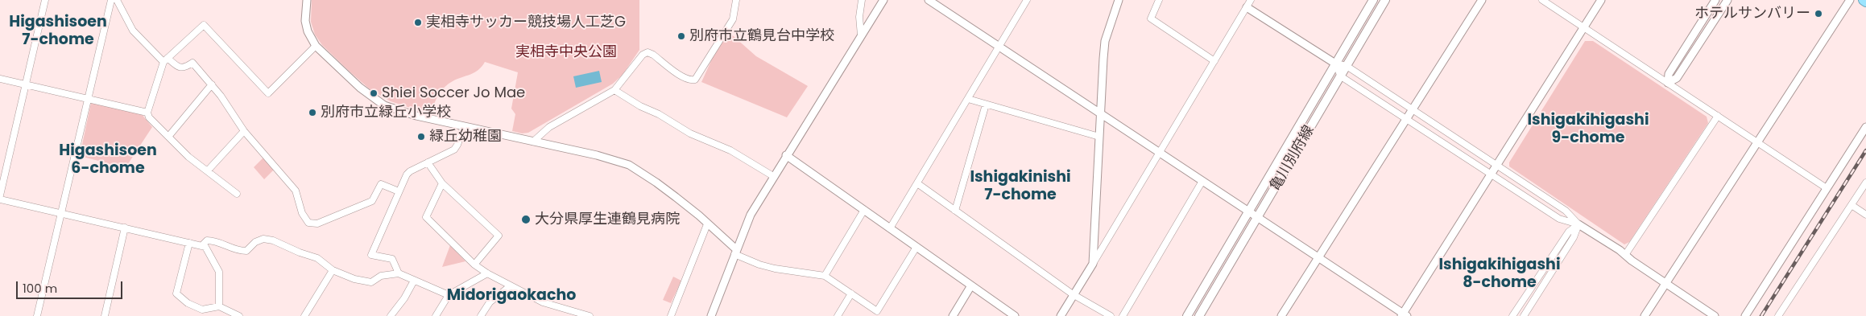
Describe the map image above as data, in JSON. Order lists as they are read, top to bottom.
{
  "streets": {
    "main road": ["亀川別府線"]
  },
  "districts": [
    "Higashisoen 7-chome",
    "Ishigakihigashi 9-chome",
    "Higashisoen 6-chome",
    "Ishigakinishi 7-chome",
    "Ishigakihigashi 8-chome",
    "Midorigaokacho"
  ],
  "parks": ["実相寺中央公園"],
  "places": [
    "ホテルサンバリー",
    "実相寺サッカー競技場人工芝G",
    "別府市立鶴見台中学校",
    "Shiei Soccer Jo Mae",
    "別府市立緑丘小学校",
    "緑丘幼稚園",
    "大分県厚生連鶴見病院"
  ],
  "scale_bar": "100 m"
}
